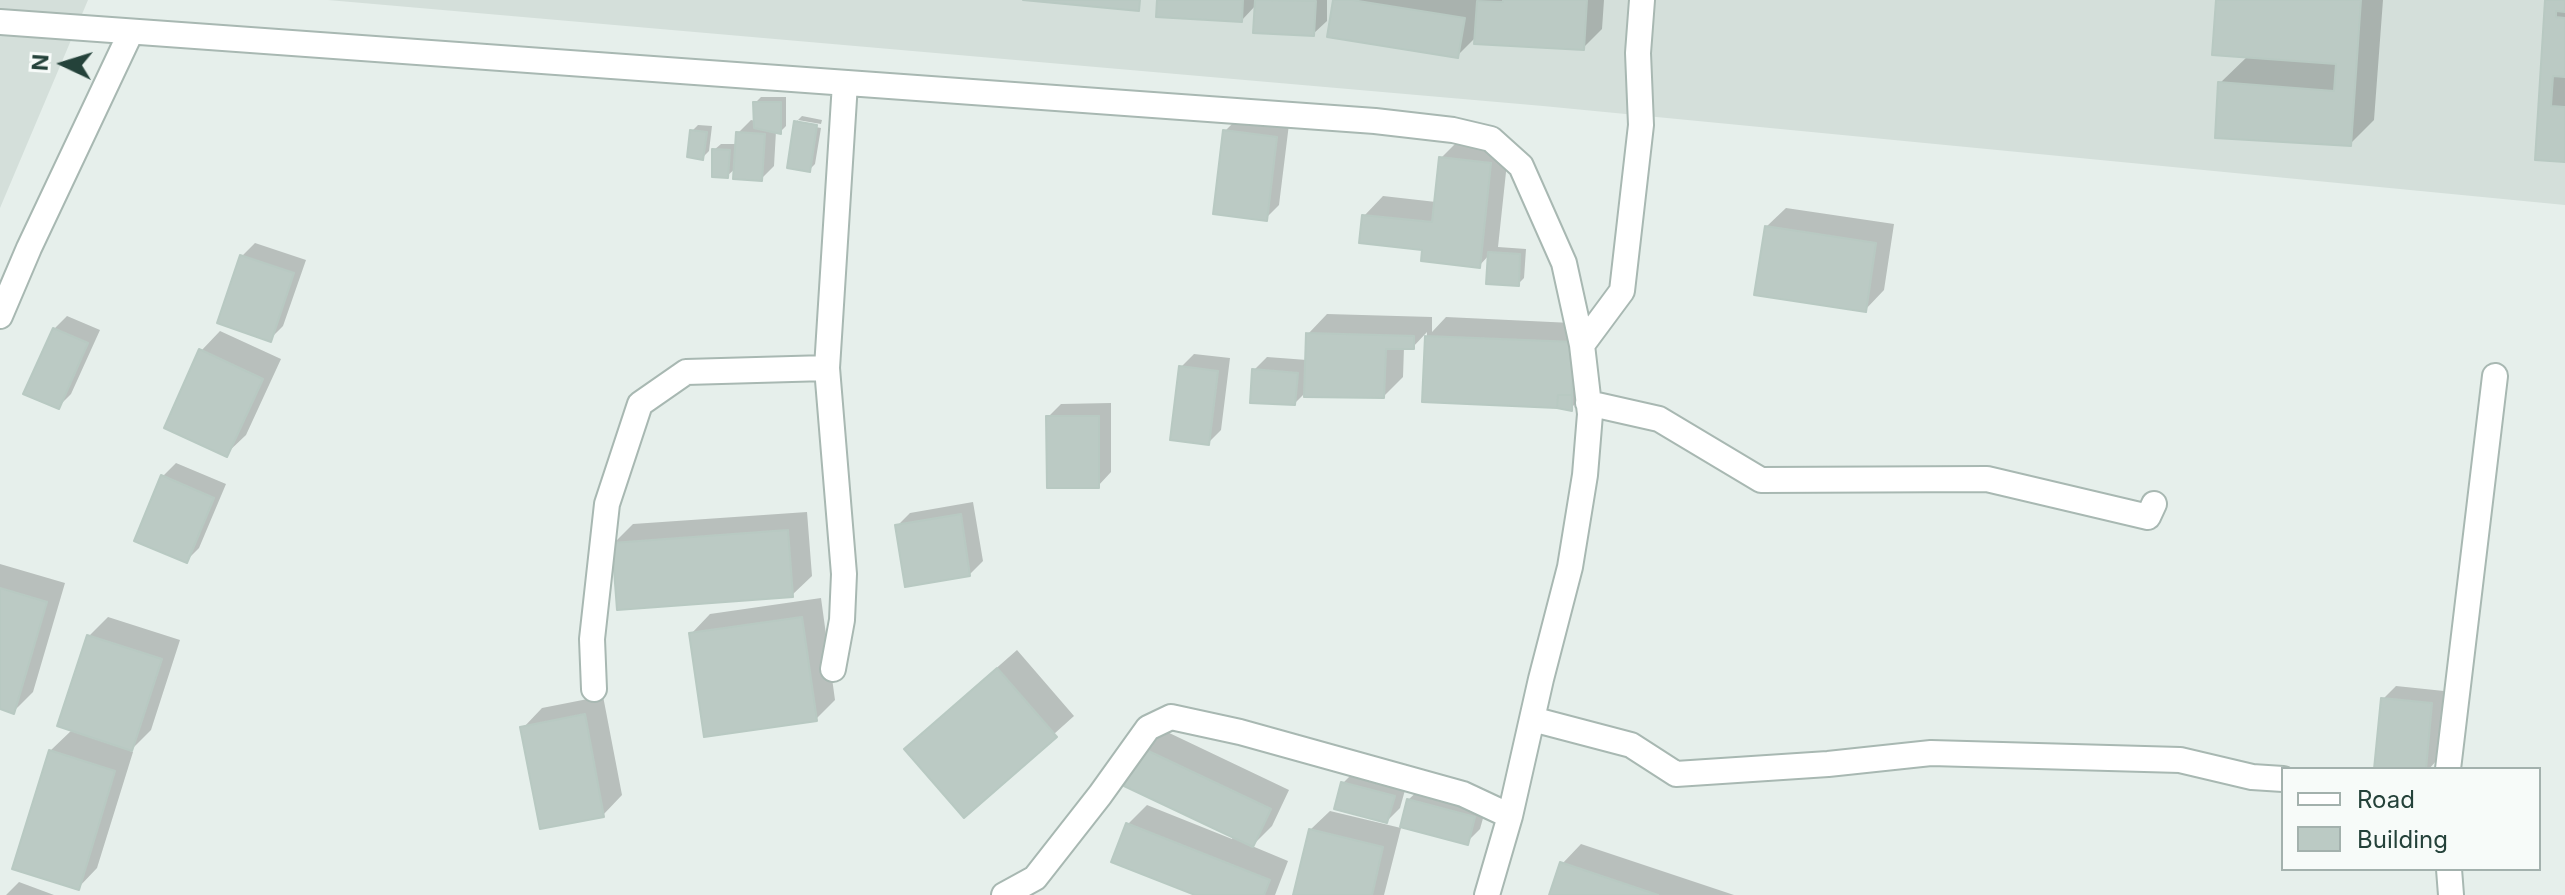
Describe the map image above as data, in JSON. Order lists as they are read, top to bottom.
{
  "legend": ["Road", "Building"],
  "north": "left"
}
